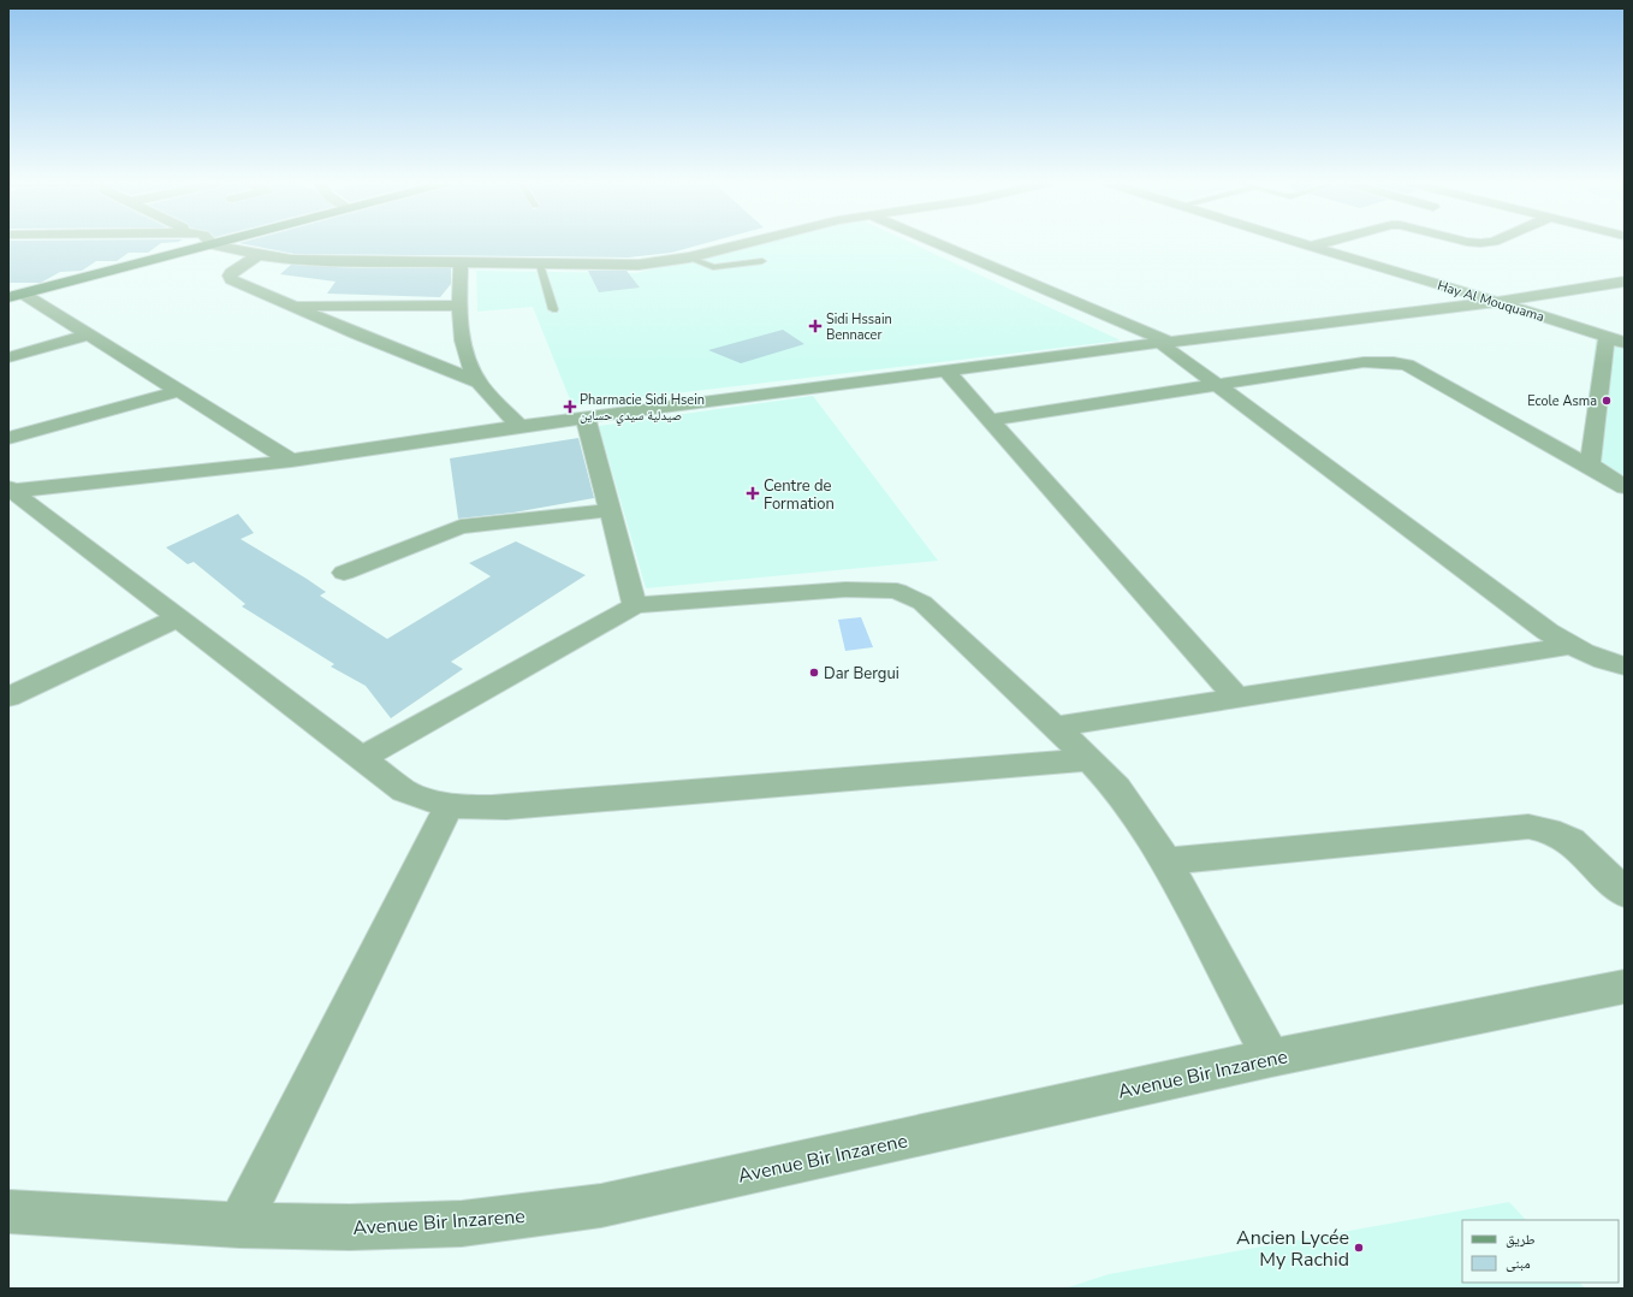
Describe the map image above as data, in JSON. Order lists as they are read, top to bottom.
{
  "streets": {
    "street": ["Hay Al Mouquama", "Avenue Bir Inzarene"]
  },
  "places": {
    "health": ["Sidi Hssain Bennacer", "Pharmacie Sidi Hsein صيدلية سيدي حساين", "Centre de Formation"],
    "other": ["Ecole Asma", "Dar Bergui", "Ancien Lycée My Rachid"]
  },
  "legend": ["طريق", "مبنى"]
}
